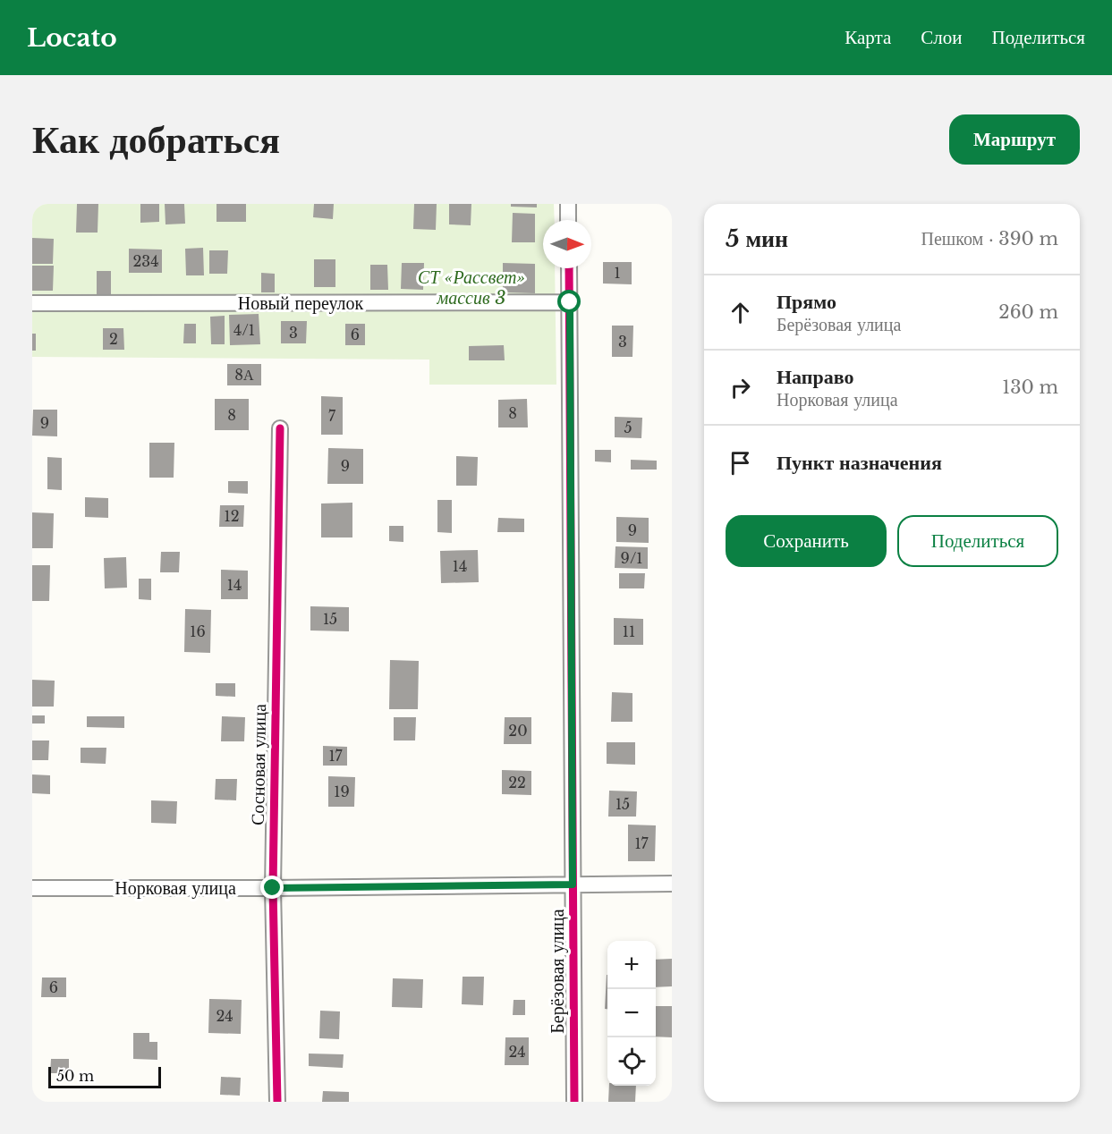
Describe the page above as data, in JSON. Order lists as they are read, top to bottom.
{
  "streets": {
    "street": [
      "Новый переулок",
      "Сосновая улица",
      "Норковая улица",
      "Берёзовая улица"
    ]
  },
  "crossings": [
    ["Новый переулок", "Берёзовая улица"],
    ["Сосновая улица", "Норковая улица"],
    ["Норковая улица", "Берёзовая улица"]
  ],
  "parks": ["СТ «Рассвет» массив 3"],
  "house_numbers": [
    "234",
    "1",
    "4/1",
    "3",
    "6",
    "2",
    "3",
    "8А",
    "8",
    "8",
    "7",
    "9",
    "5",
    "9",
    "12",
    "9",
    "9/1",
    "14",
    "14",
    "15",
    "16",
    "11",
    "20",
    "17",
    "22",
    "19",
    "15",
    "17",
    "6",
    "24",
    "24"
  ],
  "scale_bar": "50 m",
  "north": "right",
  "page": {
    "header": "Locato",
    "nav": ["Карта", "Слои", "Поделиться"],
    "buttons": [
      "Маршрут",
      ["Сохранить", "Поделиться"]
    ],
    "title": "Как добраться",
    "heading": ["5 мин", "Пешком · 390 m"],
    "list": [
      ["Прямо", "Берёзовая улица", "260 m"],
      ["Направо", "Норковая улица", "130 m"],
      "Пункт назначения"
    ],
    "map_buttons": ["+", "−"],
    "scale": "50 m"
  }
}
